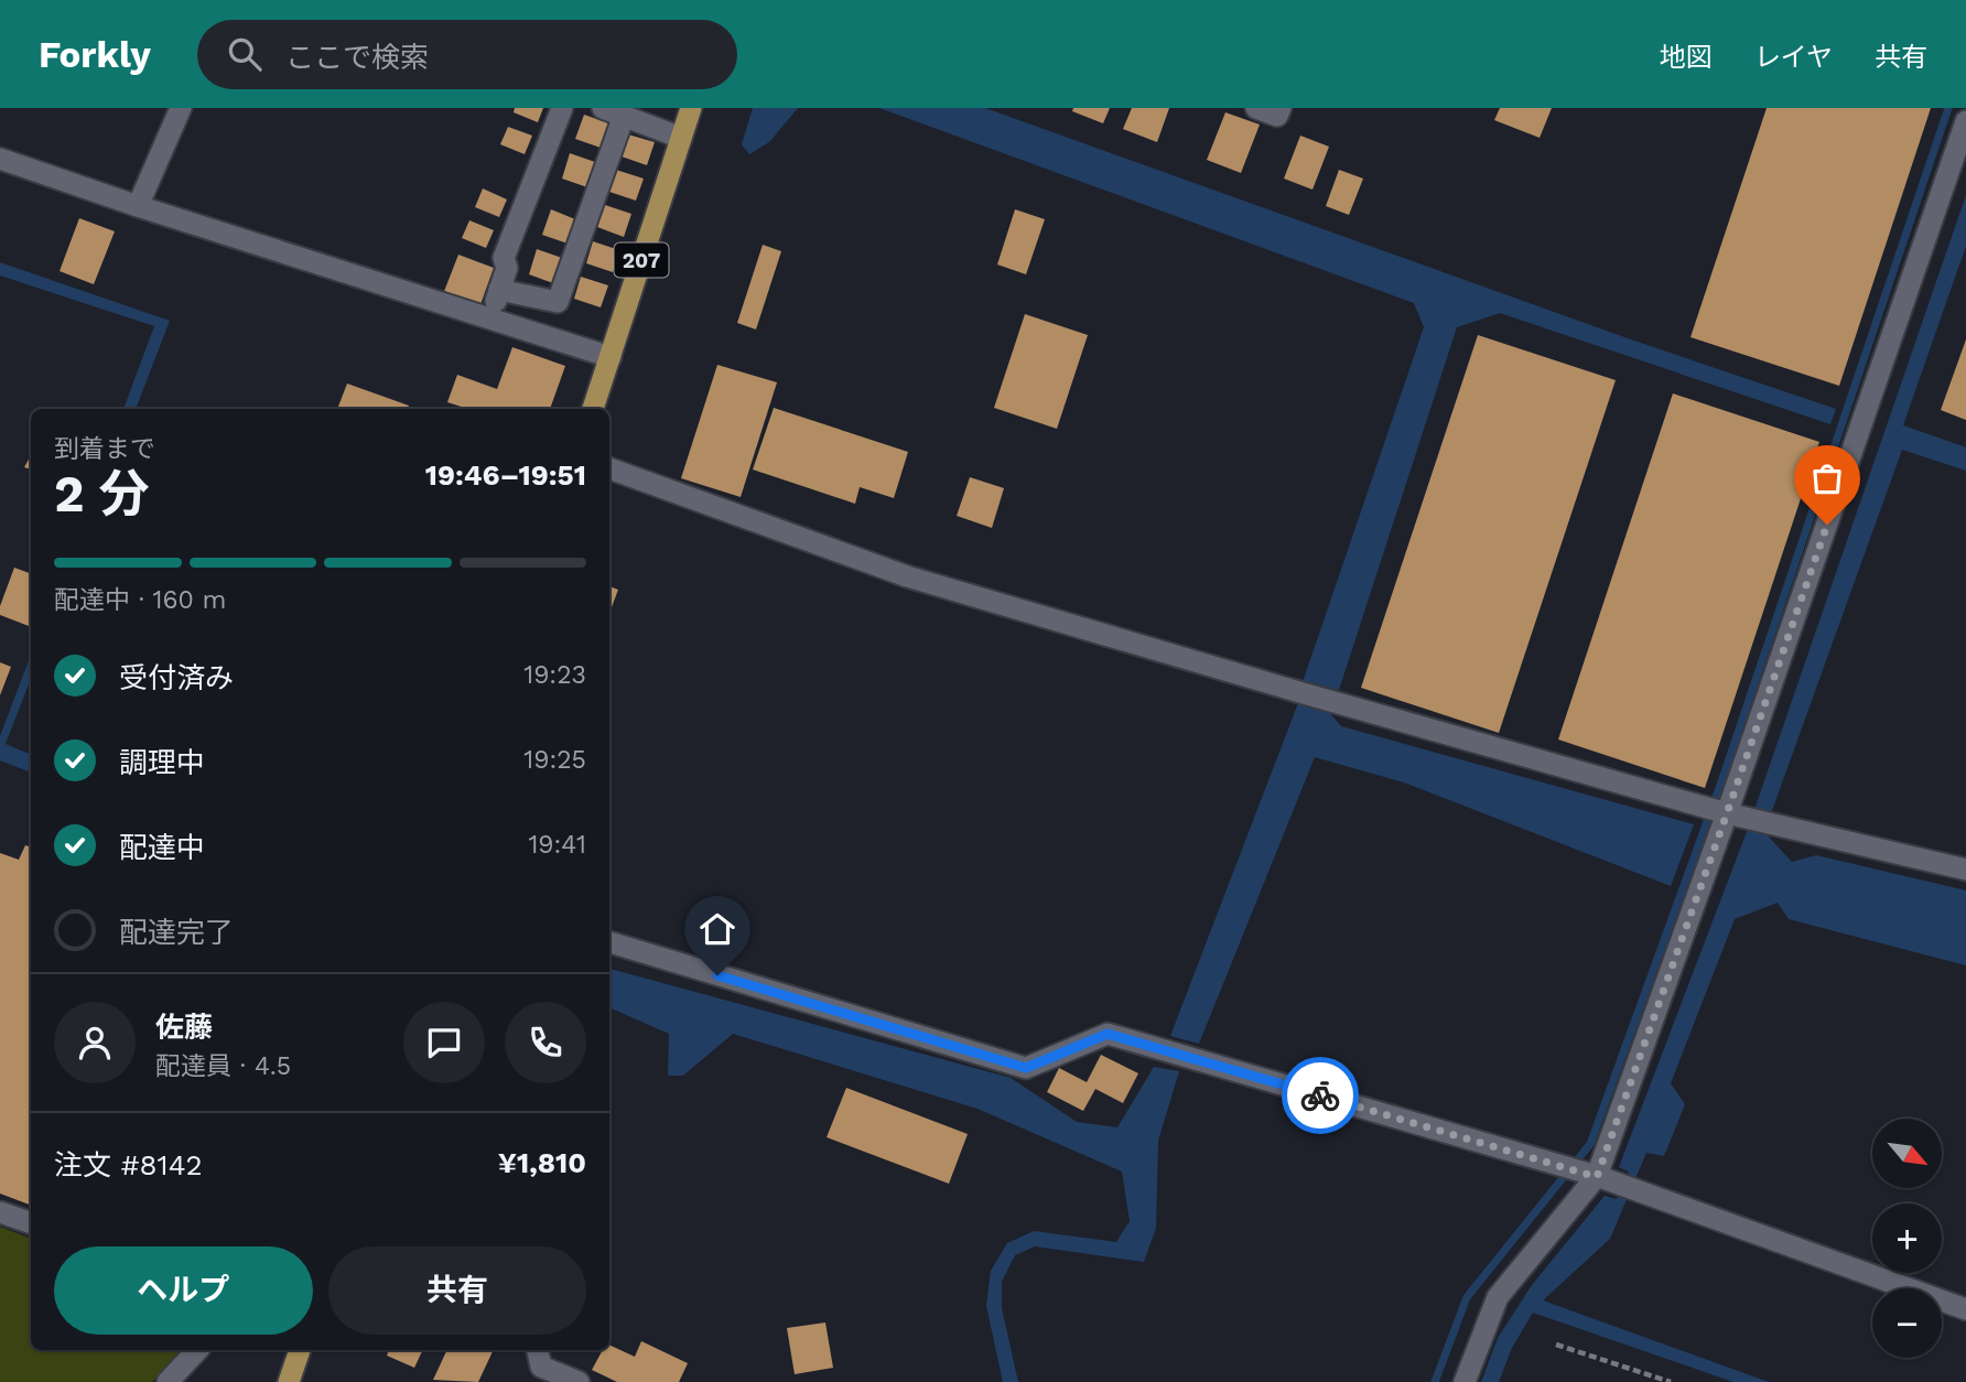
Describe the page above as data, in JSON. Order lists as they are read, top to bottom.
{
  "streets": {
    "highway": ["207"]
  },
  "north": "bottom right",
  "page": {
    "header": "Forkly",
    "search": "ここで検索",
    "nav": ["地図", "レイヤ", "共有"],
    "heading": ["2 分", "到着まで", "19:46–19:51"],
    "panel": [
      "佐藤",
      "配達員 · 4.5",
      "注文 #8142",
      "¥1,810"
    ],
    "bar": "配達中 · 160 m",
    "list": [
      ["受付済み", "19:23"],
      ["調理中", "19:25"],
      ["配達中", "19:41"],
      "配達完了"
    ],
    "map_buttons": ["+", "−"],
    "buttons": ["ヘルプ", "共有"]
  }
}
